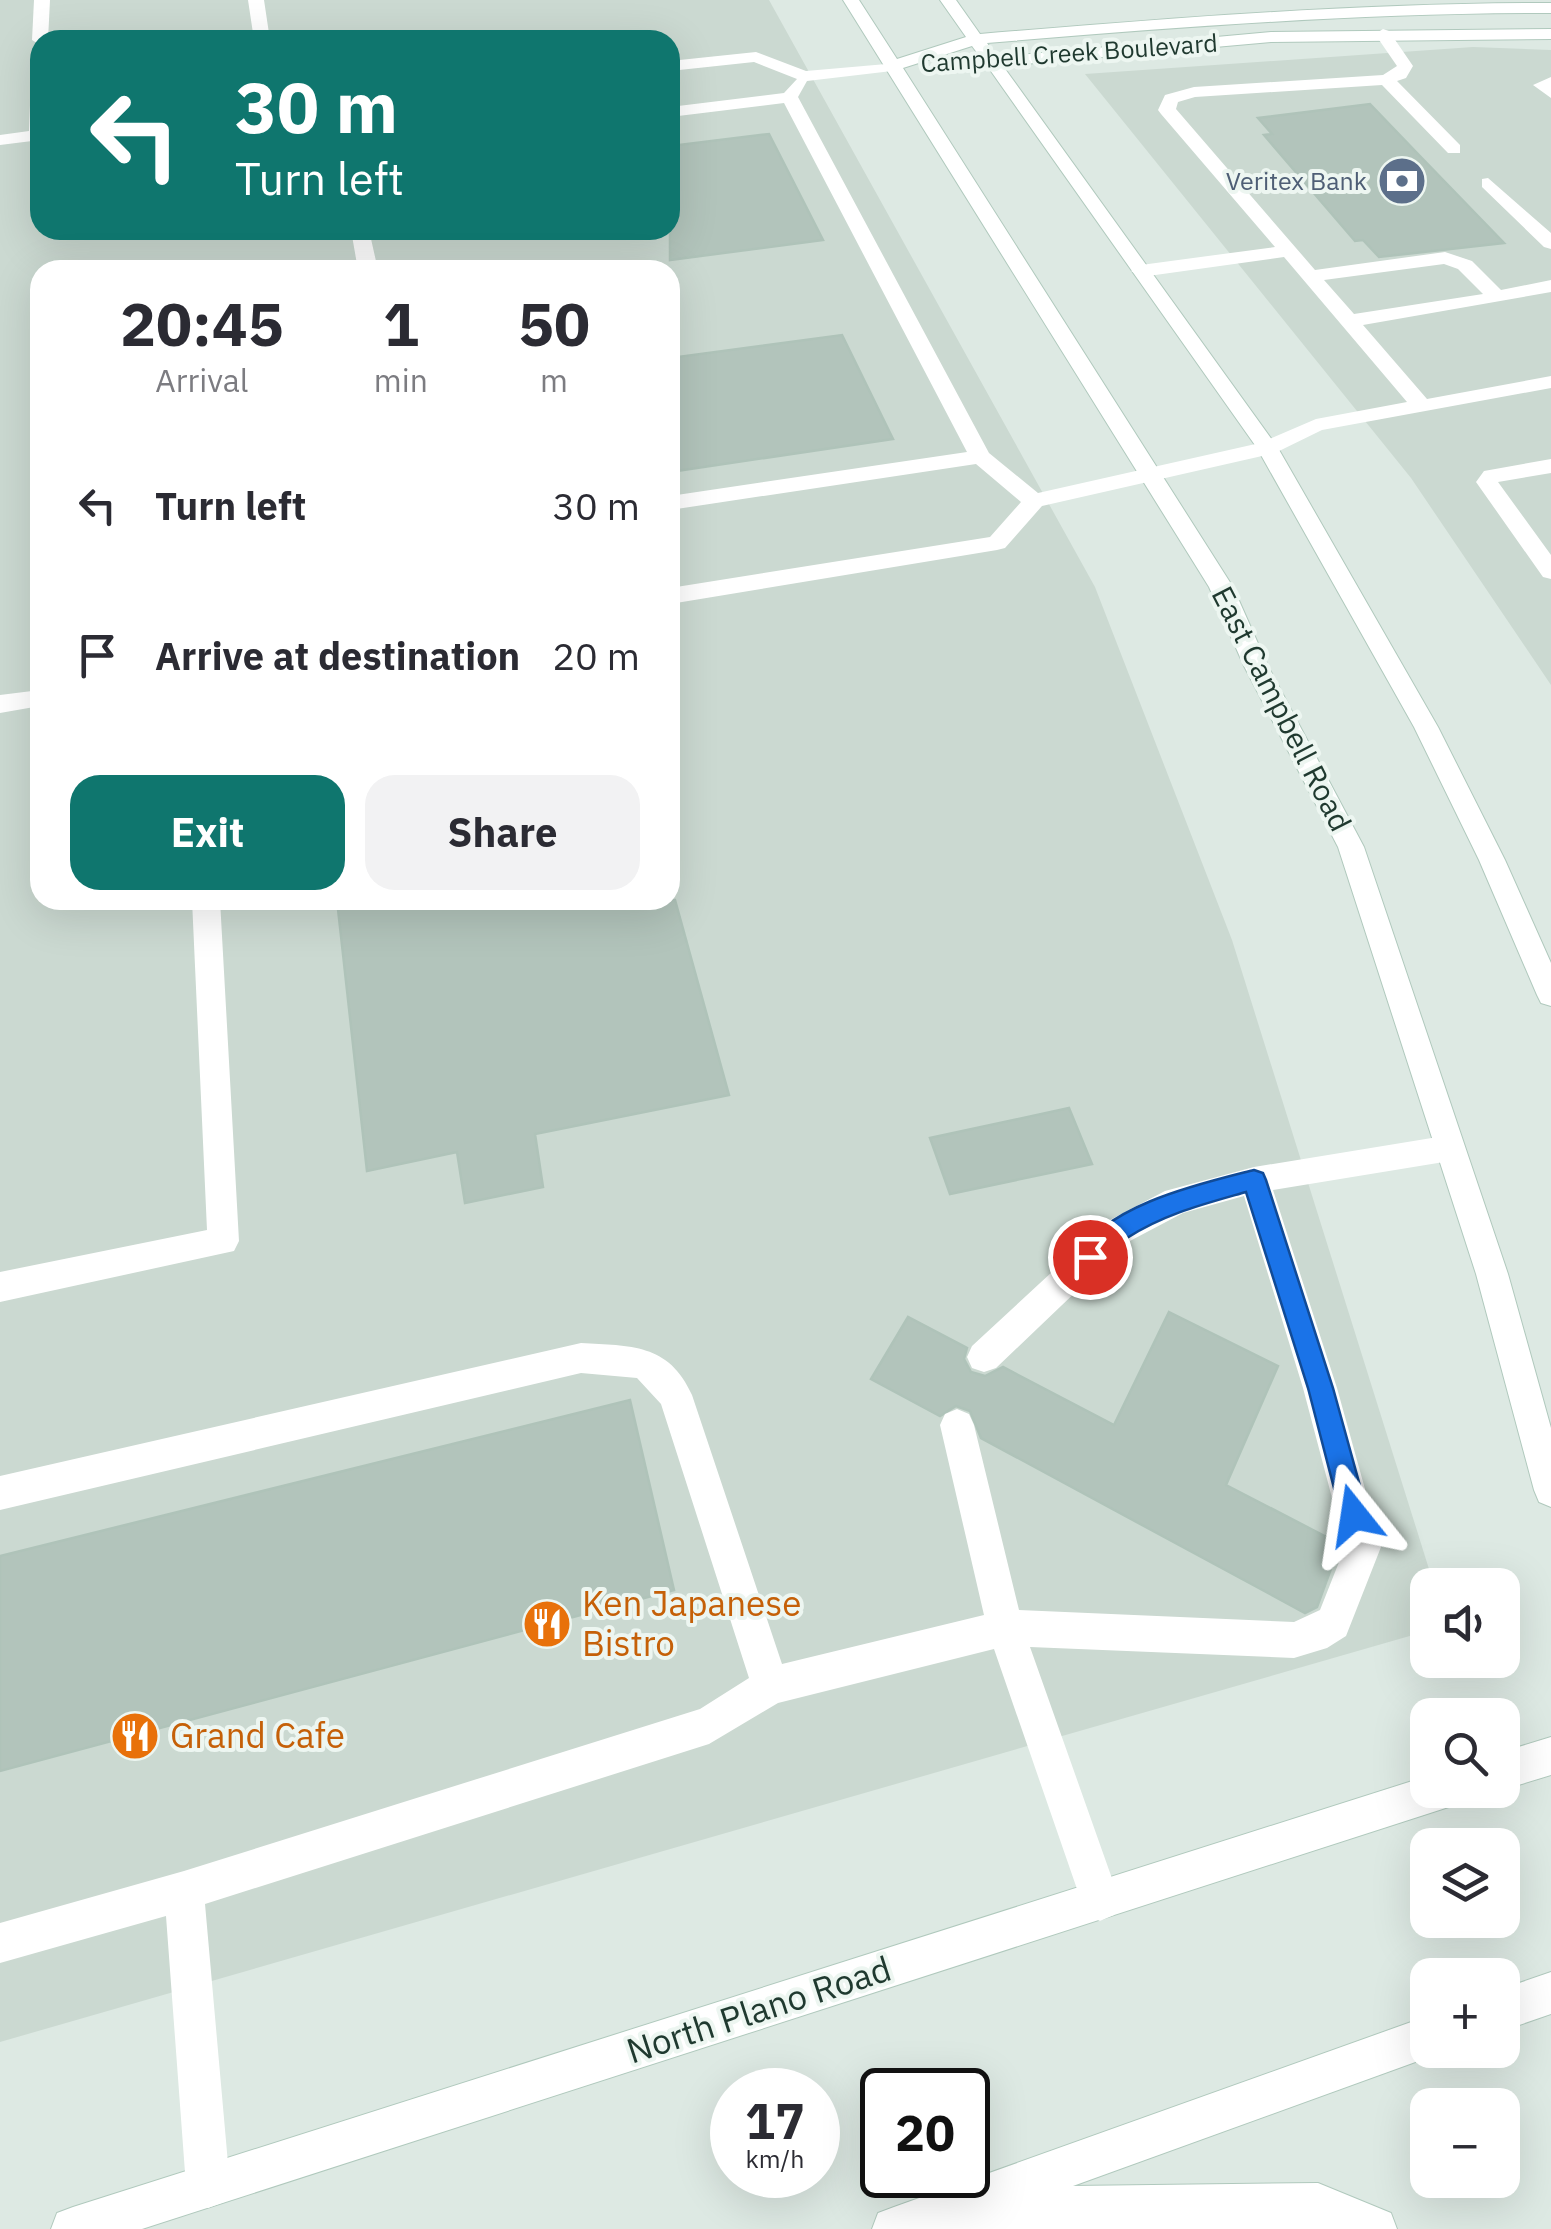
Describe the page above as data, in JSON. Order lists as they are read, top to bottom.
{
  "streets": {
    "main road": ["Campbell Creek Boulevard", "East Campbell Road", "North Plano Road"]
  },
  "crossings": [
    ["Campbell Creek Boulevard", "East Campbell Road"]
  ],
  "places": {
    "bank": ["Veritex Bank"],
    "restaurant": ["Ken Japanese Bistro", "Grand Cafe"]
  },
  "page": {
    "turn": ["30 m", "Turn left"],
    "eta": [
      "20:45",
      "Arrival",
      "1",
      "min",
      "50",
      "m"
    ],
    "list": [
      {
        "name": "Turn left",
        "value": "30 m"
      },
      {
        "name": "Arrive at destination",
        "value": "20 m"
      }
    ],
    "buttons": ["Exit", "Share"],
    "map_buttons": ["+", "−"],
    "speed": "17 km/h",
    "limit": "20"
  }
}
